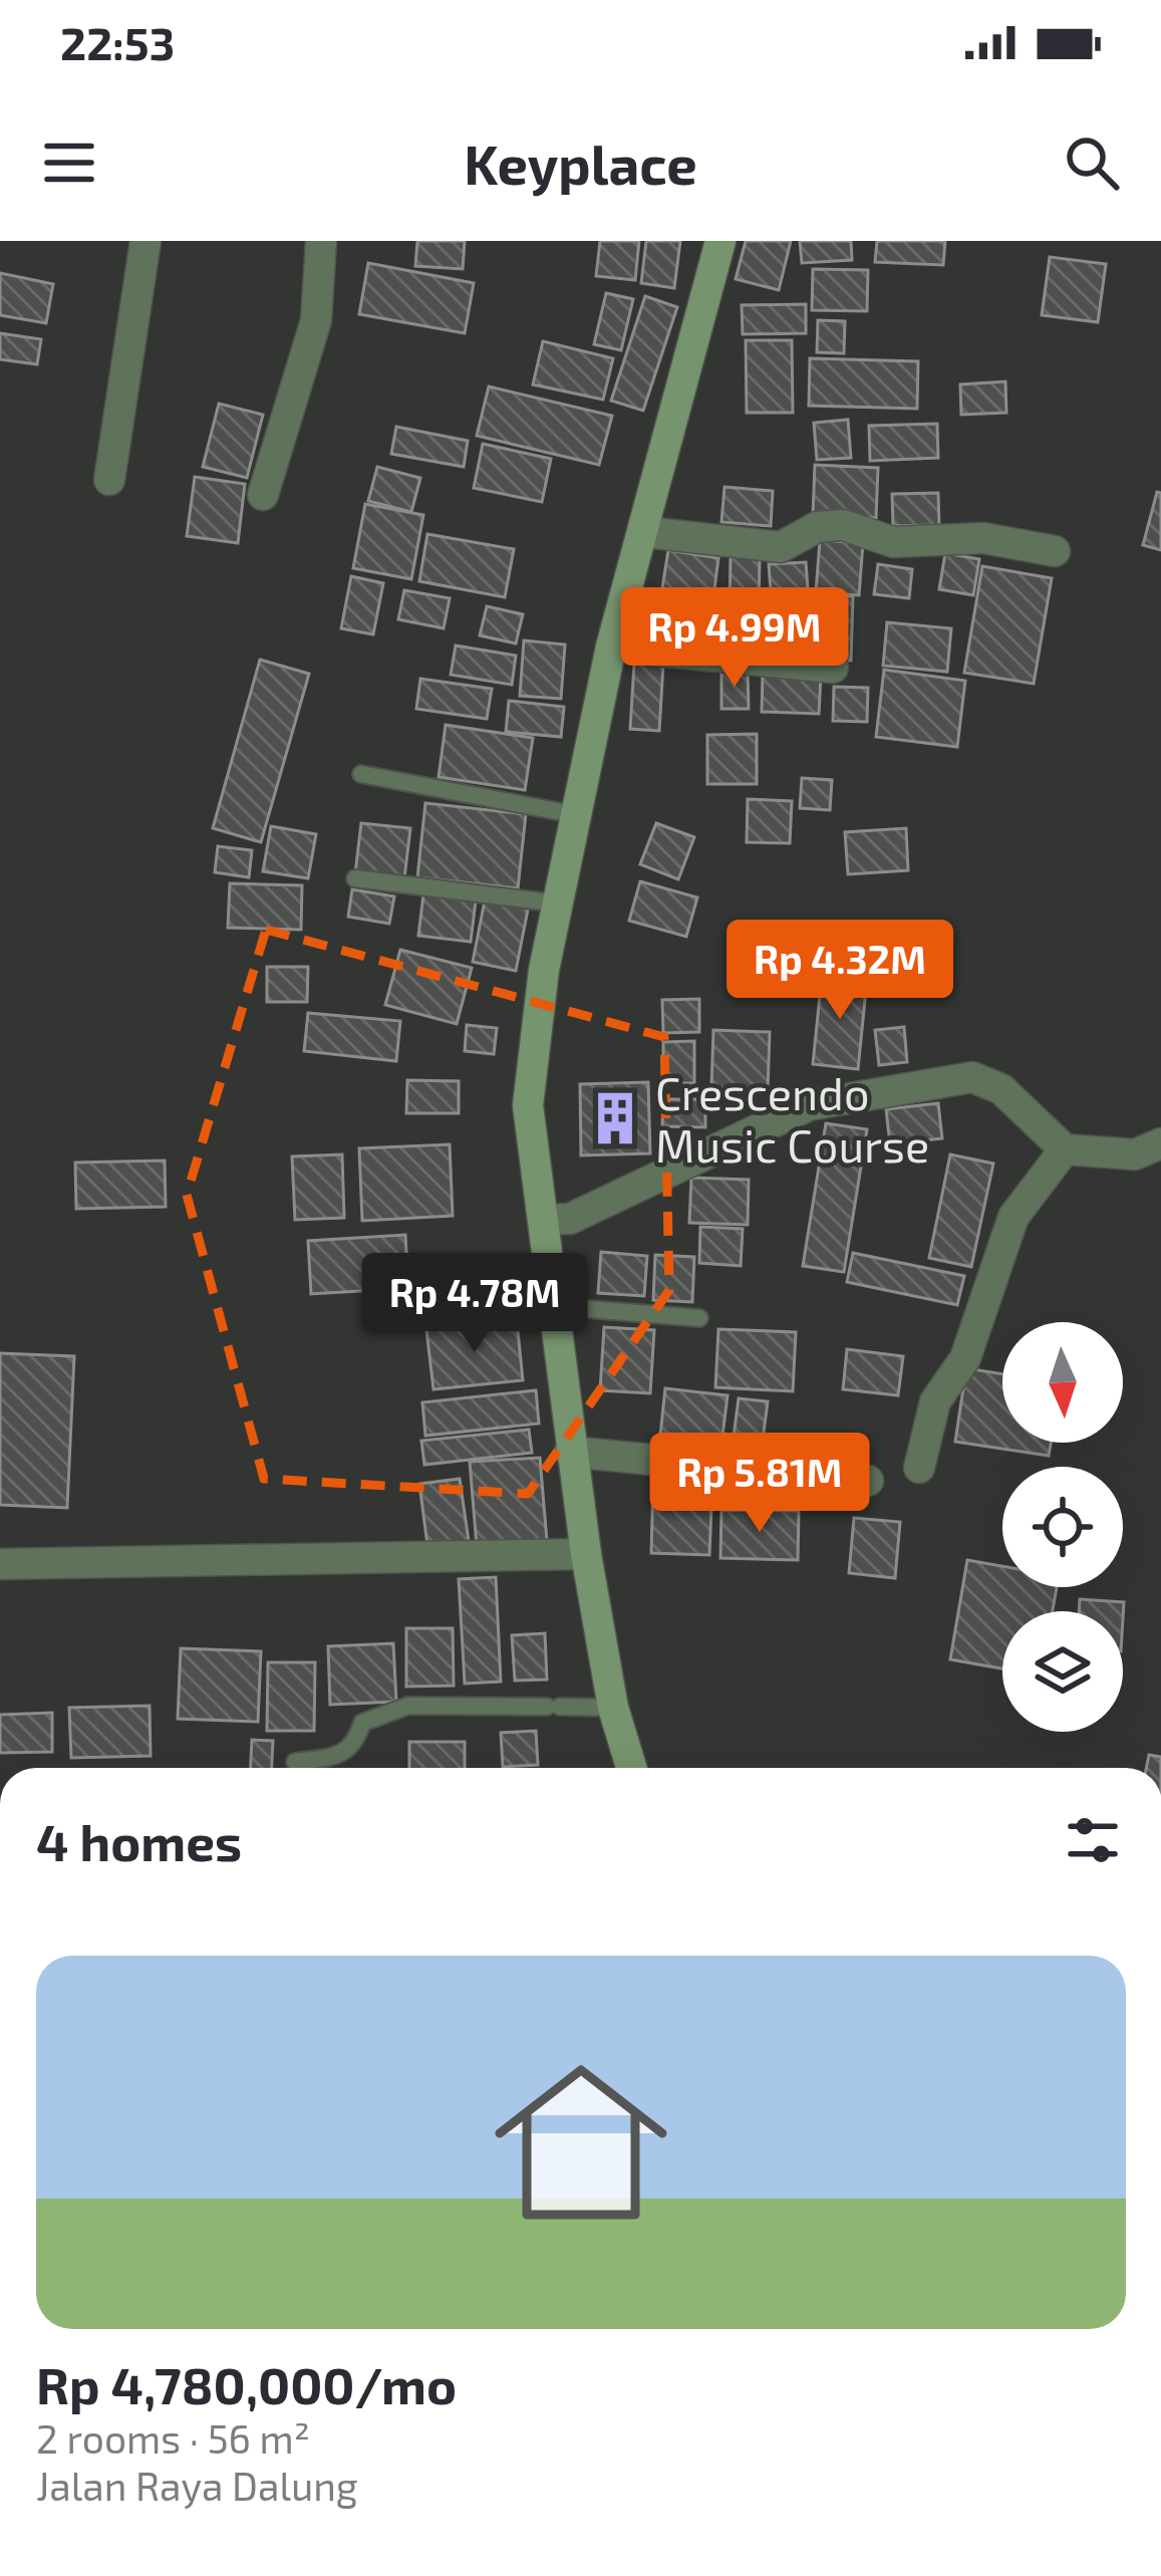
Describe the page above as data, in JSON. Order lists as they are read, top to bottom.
{
  "places": {
    "building": ["Crescendo Music Course"]
  },
  "north": "bottom",
  "page": {
    "status": "22:53",
    "header": "Keyplace",
    "price": [
      "Rp 4.99M",
      "Rp 4.32M",
      "Rp 4.78M",
      "Rp 5.81M"
    ],
    "heading": "4 homes",
    "list": [
      {
        "name": "Rp 4,780,000/mo",
        "note": "2 rooms · 56 m² · Jalan Raya Dalung"
      }
    ]
  }
}
